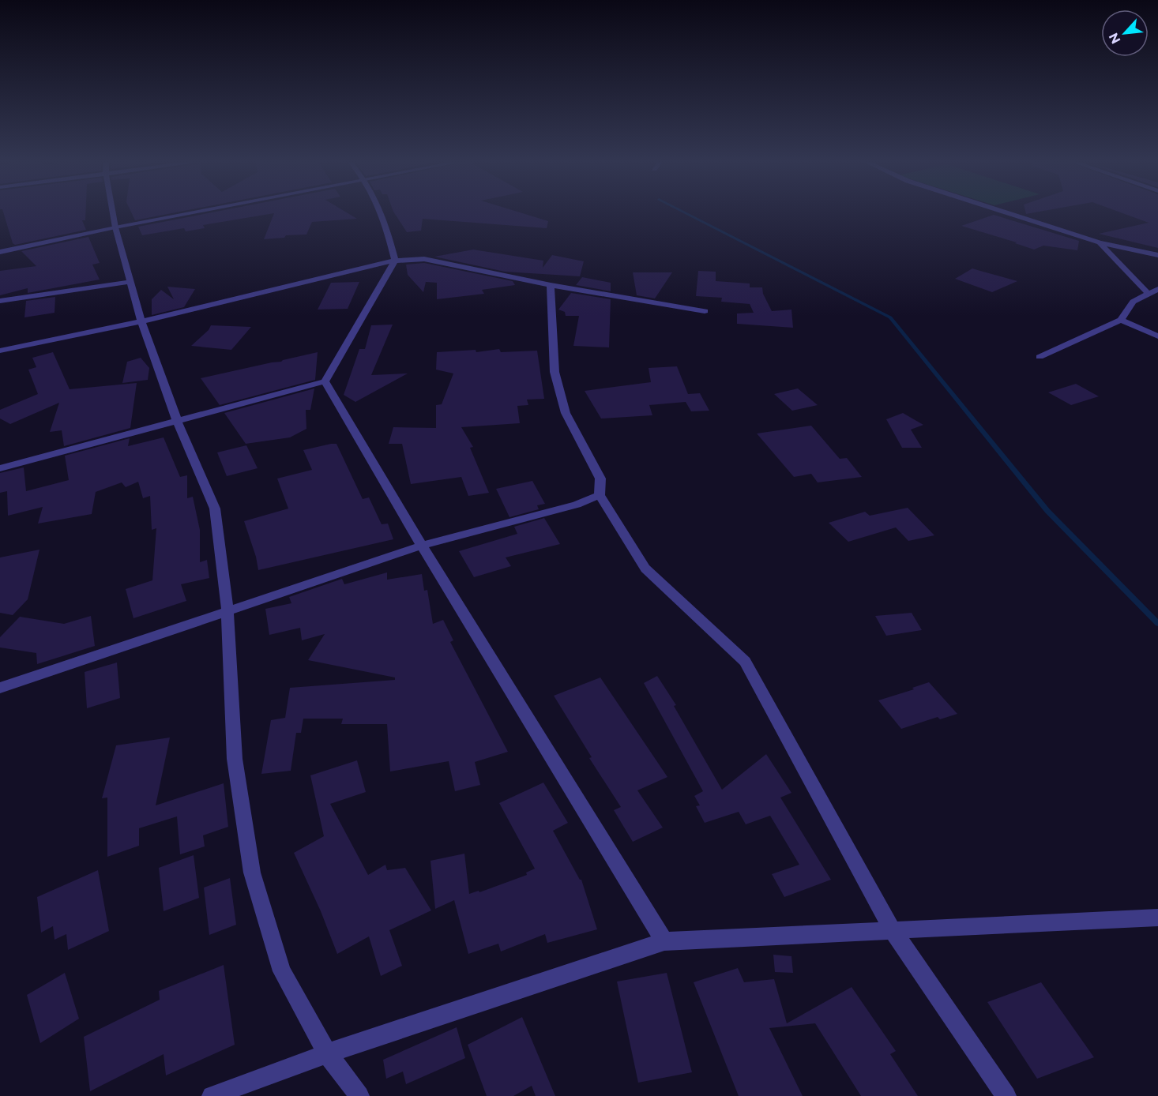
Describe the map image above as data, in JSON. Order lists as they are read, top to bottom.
{
  "north": "bottom left"
}
